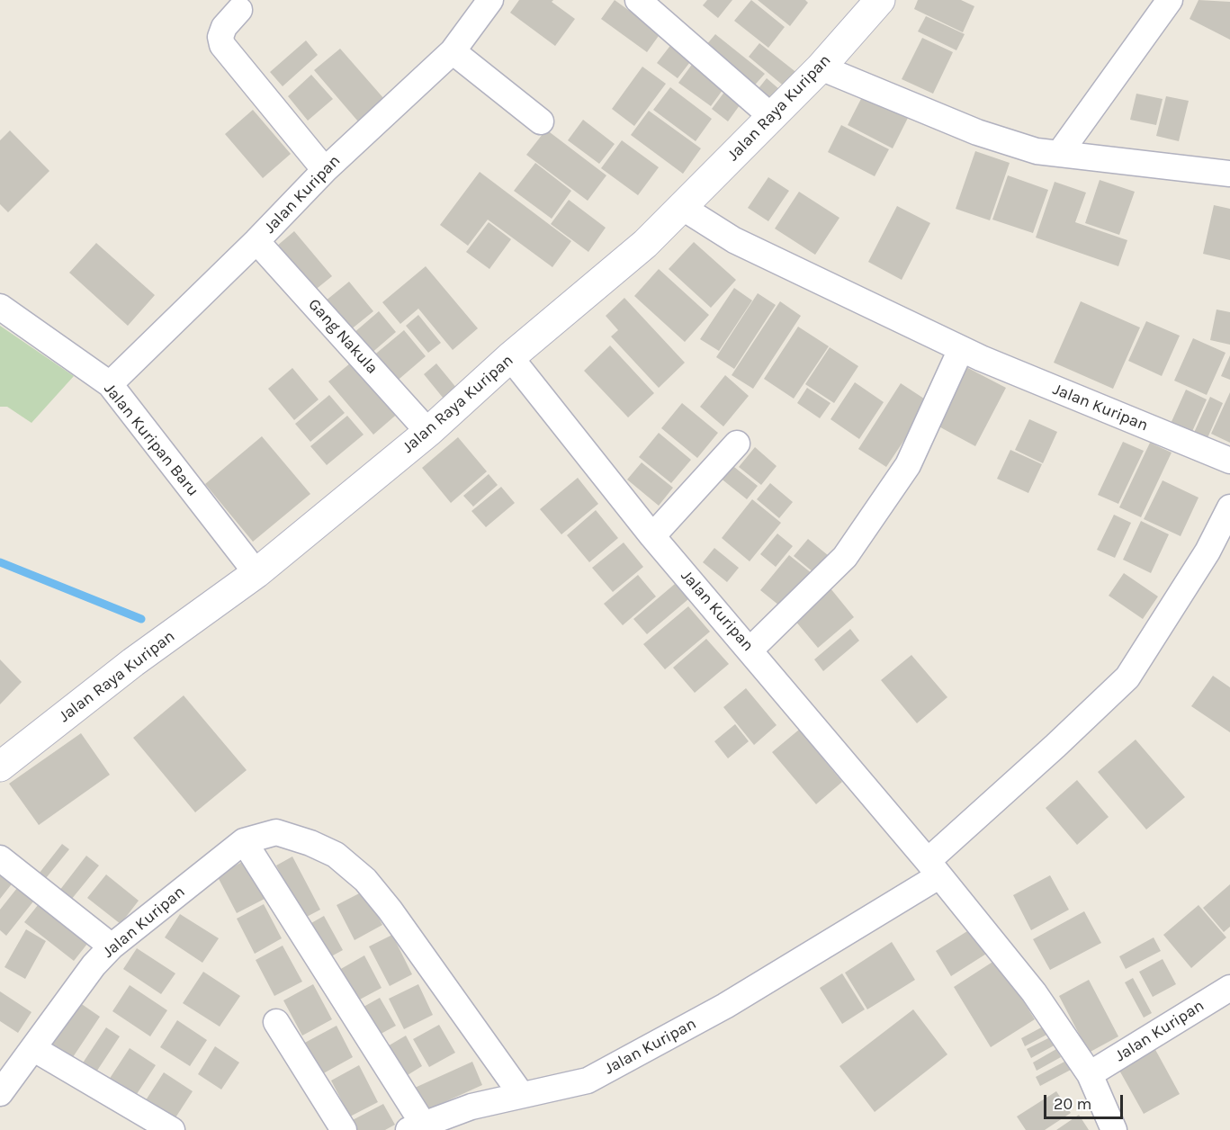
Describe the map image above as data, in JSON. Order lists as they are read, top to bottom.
{
  "streets": {
    "street": [
      "Jalan Raya Kuripan",
      "Jalan Kuripan",
      "Gang Nakula",
      "Jalan Kuripan Baru"
    ]
  },
  "crossings": [
    ["Jalan Raya Kuripan", "Jalan Kuripan"],
    ["Jalan Raya Kuripan", "Gang Nakula"],
    ["Jalan Raya Kuripan", "Jalan Kuripan Baru"],
    ["Jalan Kuripan", "Gang Nakula"],
    ["Jalan Kuripan", "Jalan Kuripan Baru"]
  ],
  "scale_bar": "20 m"
}
